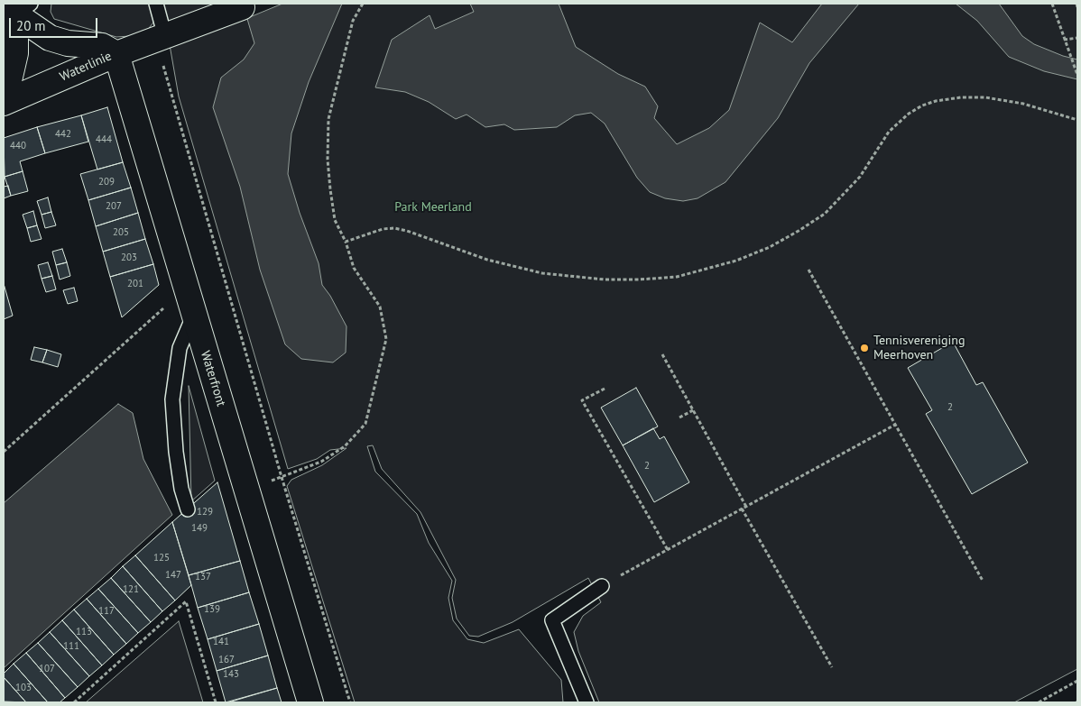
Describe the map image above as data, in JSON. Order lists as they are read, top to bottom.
{
  "streets": {
    "street": ["Waterlinie", "Waterfront"]
  },
  "crossings": [
    ["Waterlinie", "Waterfront"]
  ],
  "parks": ["Park Meerland"],
  "places": ["Tennisvereniging Meerhoven"],
  "house_numbers": [
    "442",
    "444",
    "440",
    "209",
    "207",
    "205",
    "203",
    "201",
    "2",
    "2",
    "129",
    "149",
    "125",
    "147",
    "137",
    "121",
    "139",
    "117",
    "113",
    "141",
    "111",
    "167",
    "107",
    "143",
    "103"
  ],
  "scale_bar": "20 m"
}
